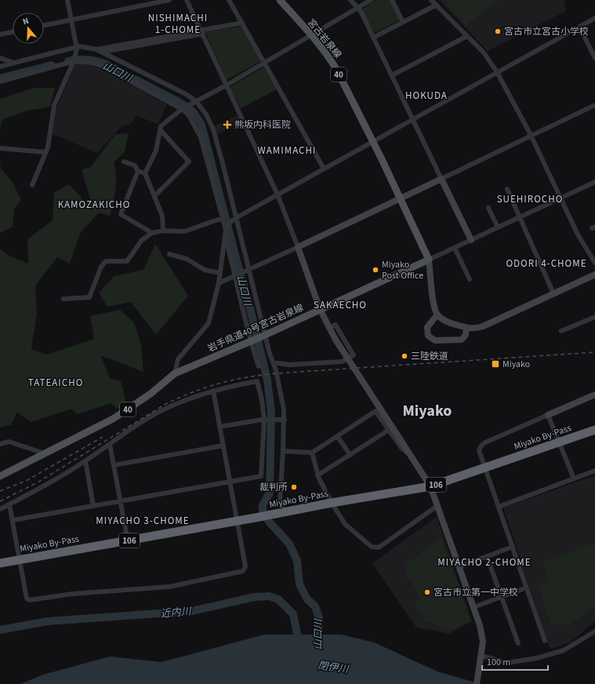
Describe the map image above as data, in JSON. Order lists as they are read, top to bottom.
{
  "streets": {
    "highway": ["Miyako By-Pass", "106"],
    "main road": ["宮古岩泉線", "40", "岩手県道40号宮古岩泉線"]
  },
  "crossings": [
    ["宮古岩泉線", "40"],
    ["40", "岩手県道40号宮古岩泉線"]
  ],
  "districts": [
    "NISHIMACHI 1-CHOME",
    "HOKUDA",
    "WAMIMACHI",
    "SUEHIROCHO",
    "KAMOZAKICHO",
    "ODORI 4-CHOME",
    "SAKAECHO",
    "TATEAICHO",
    "Miyako",
    "MIYACHO 3-CHOME",
    "MIYACHO 2-CHOME"
  ],
  "water": ["山口川", "近内川", "閉伊川"],
  "places": {
    "other": [
      "宮古市立宮古小学校",
      "Miyako Post Office",
      "三陸鉄道",
      "裁判所",
      "宮古市立第一中学校"
    ],
    "health": ["熊坂内科医院"],
    "transit": ["Miyako"]
  },
  "scale_bar": "100 m",
  "north": "top"
}
